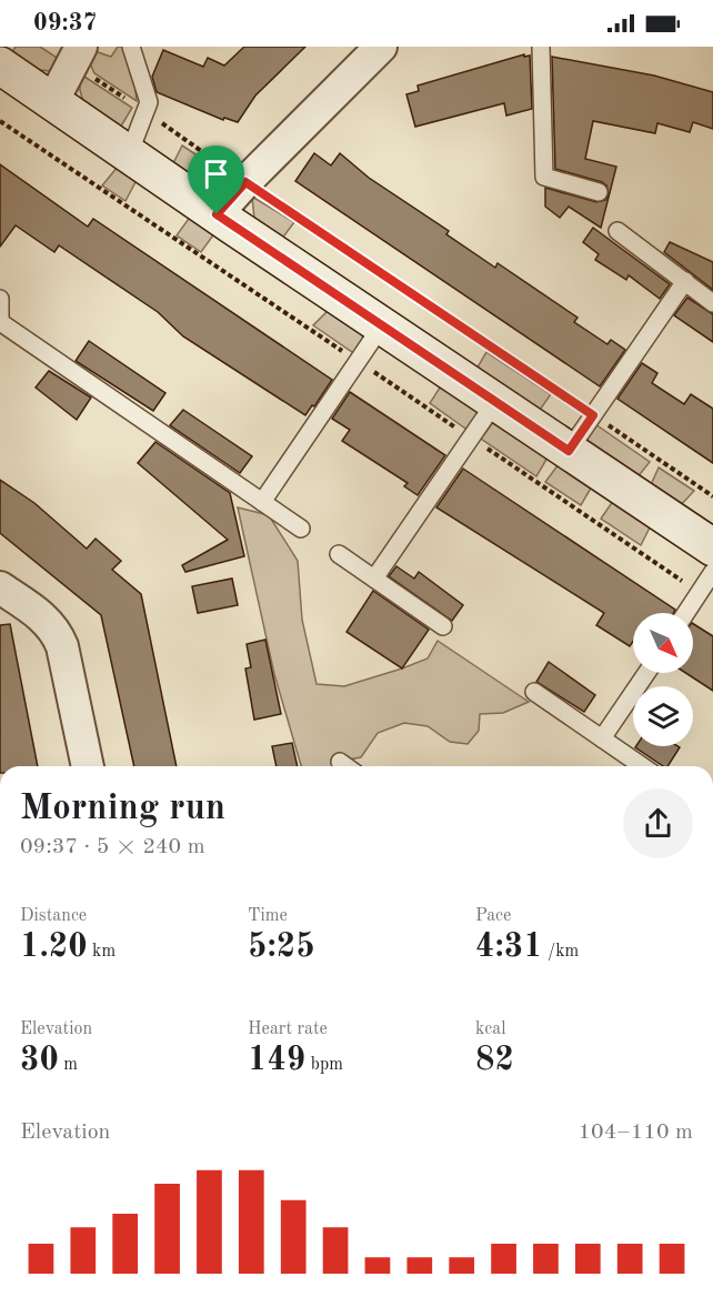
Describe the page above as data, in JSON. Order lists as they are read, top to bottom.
{
  "north": "bottom right",
  "page": {
    "status": "09:37",
    "heading": ["Morning run", "09:37 · 5 × 240 m"],
    "stats": [
      ["Distance", "1.20 km"],
      ["Time", "5:25"],
      ["Pace", "4:31 /km"],
      ["Elevation", "30 m"],
      ["Heart rate", "149 bpm"],
      ["kcal", "82"]
    ],
    "chart": ["Elevation", "104–110 m"]
  }
}
